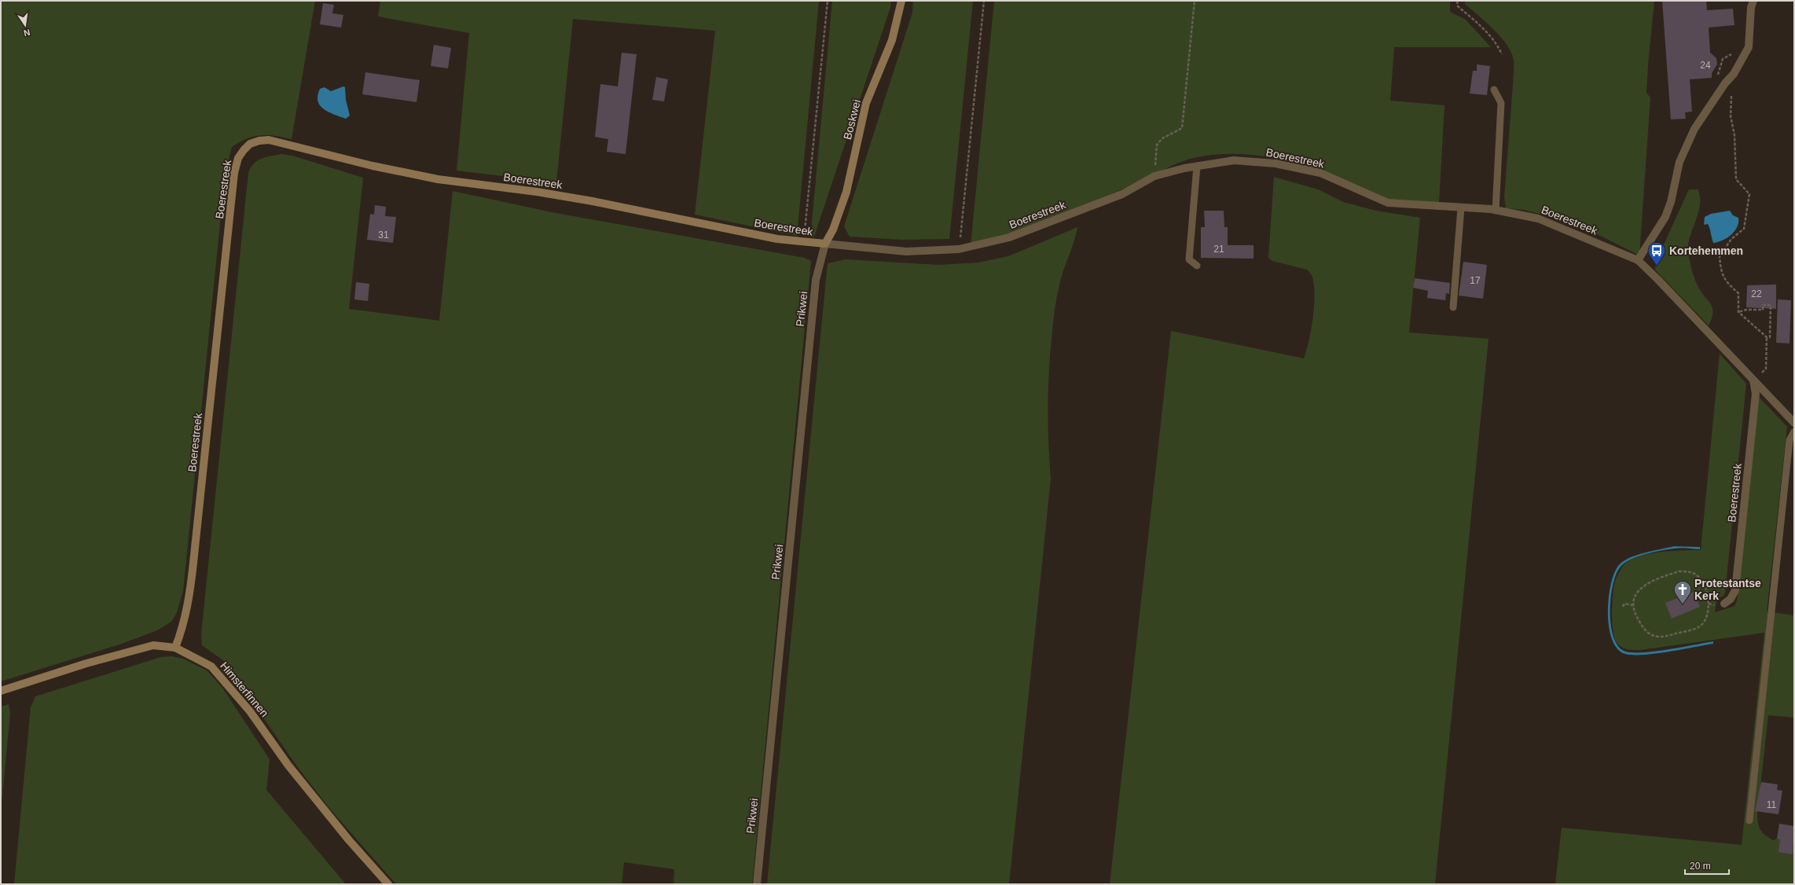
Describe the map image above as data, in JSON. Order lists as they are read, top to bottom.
{
  "streets": {
    "street": [
      "Boskwei",
      "Boerestreek",
      "Prikwei",
      "Himsterfinnen"
    ]
  },
  "crossings": [
    ["Boskwei", "Boerestreek"],
    ["Boskwei", "Prikwei"],
    ["Boerestreek", "Prikwei"],
    ["Boerestreek", "Himsterfinnen"]
  ],
  "places": {
    "bus stop": ["Kortehemmen"],
    "church": ["Protestantse Kerk"]
  },
  "house_numbers": [
    "24",
    "31",
    "21",
    "17",
    "22",
    "11"
  ],
  "scale_bar": "20 m",
  "north": "bottom"
}
